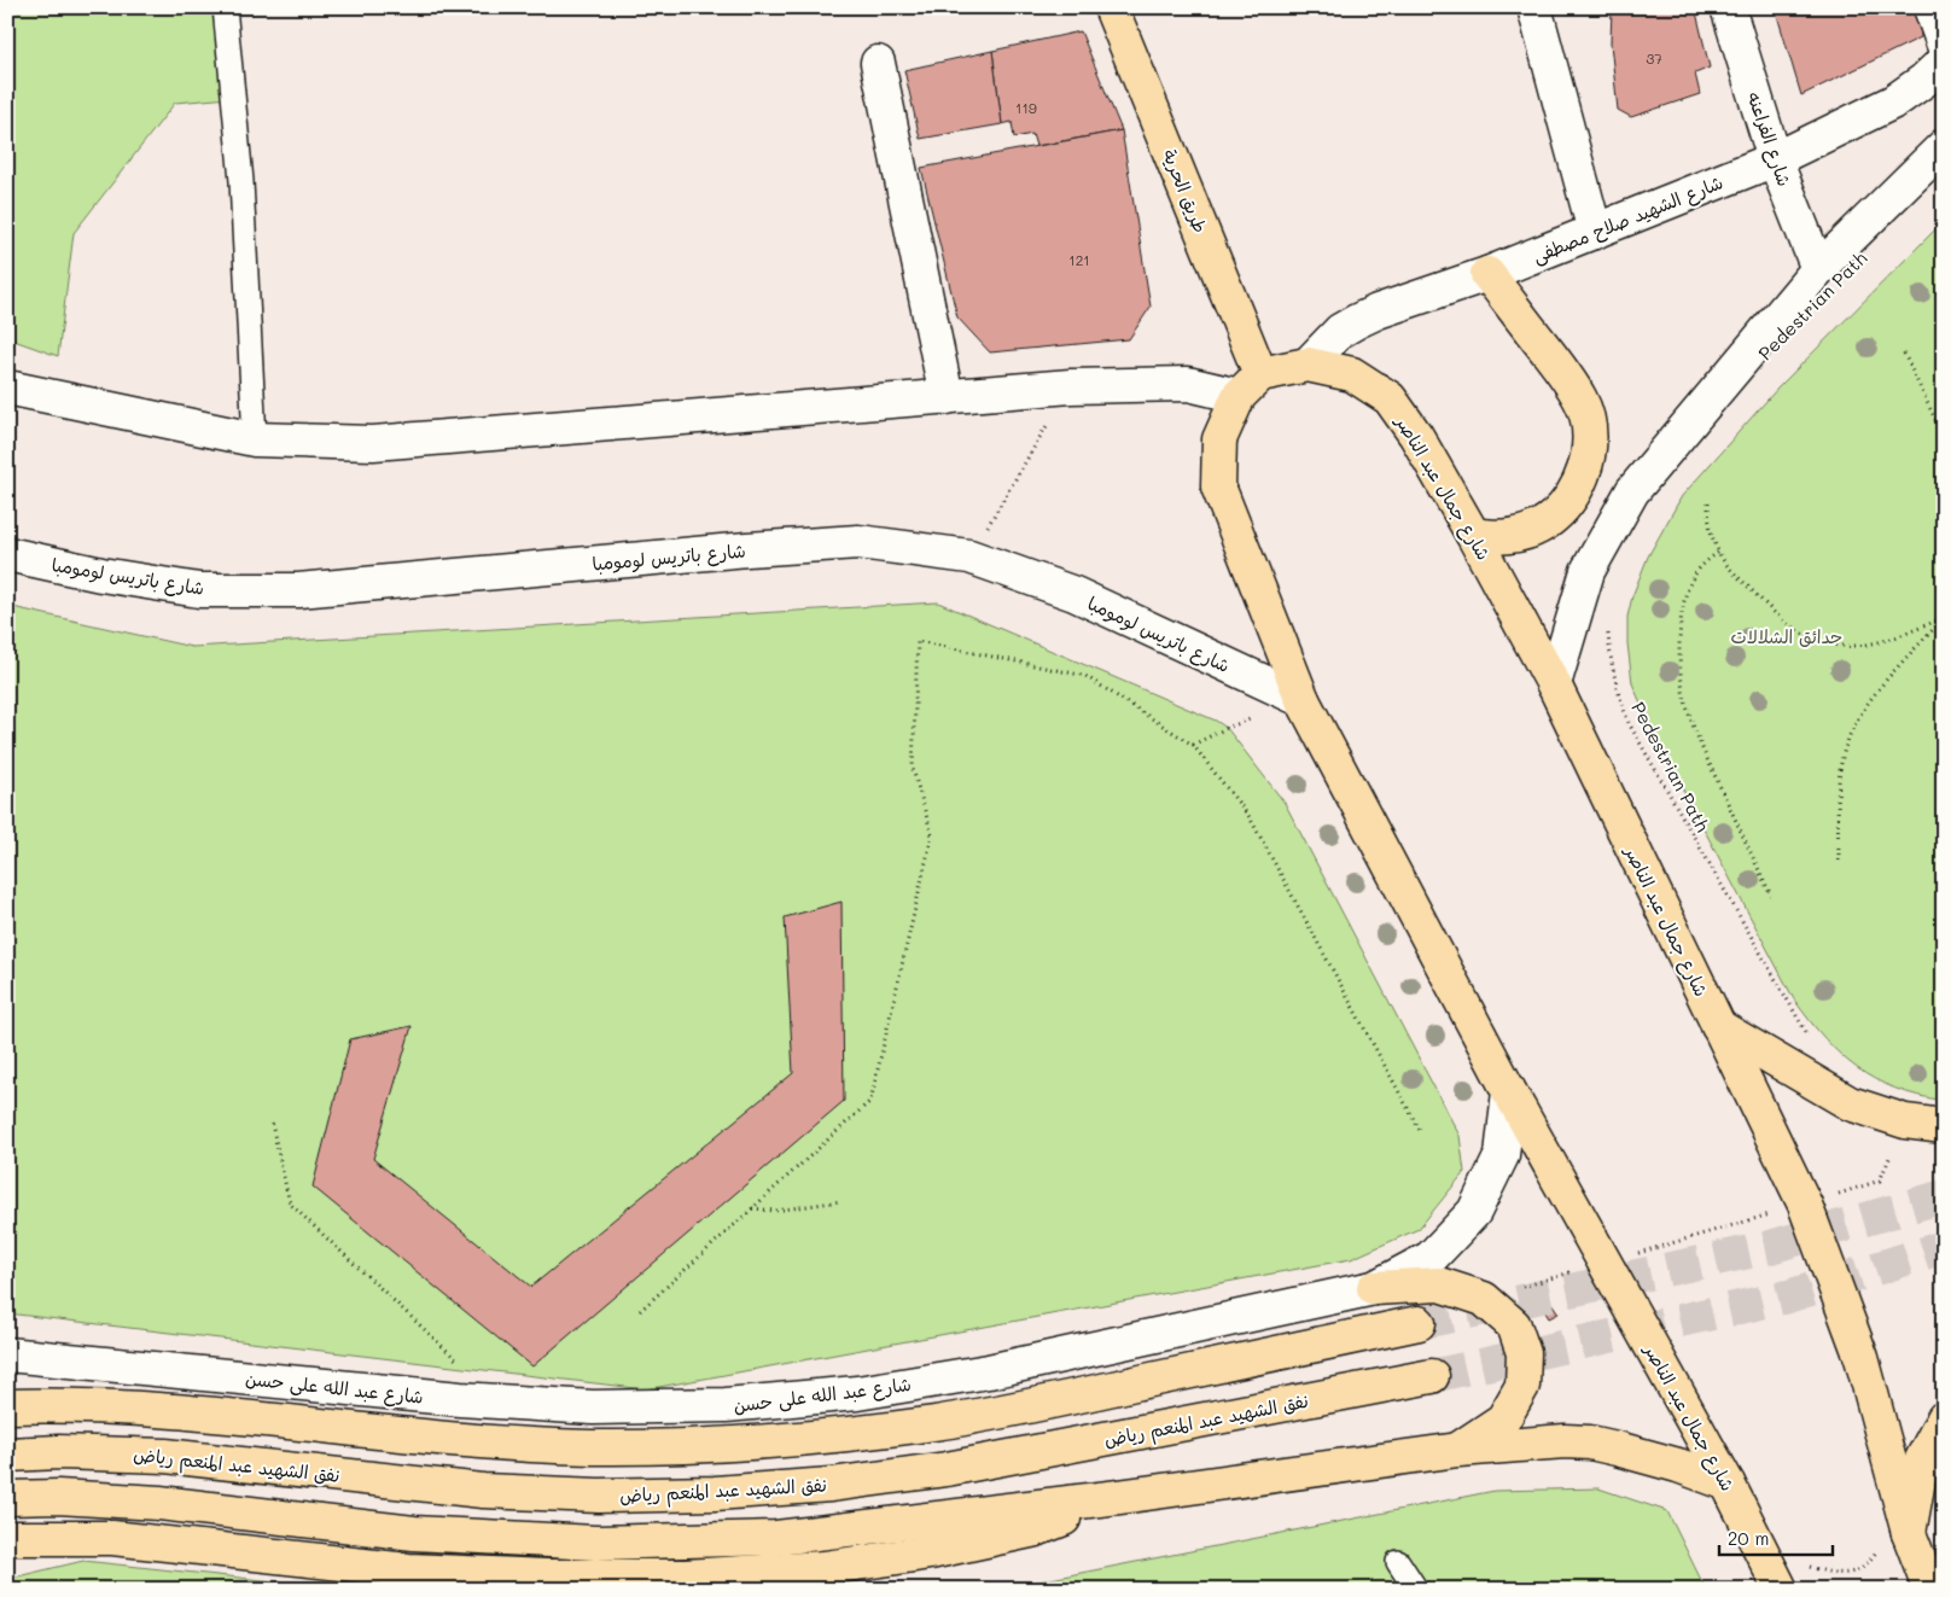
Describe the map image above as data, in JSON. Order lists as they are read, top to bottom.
{
  "streets": {
    "main road": [
      "شارع الفراعنه",
      "طريق الحرية",
      "شارع الشهيد صلاح مصطفى",
      "شارع جمال عبد الناصر",
      "شارع باتريس لومومبا",
      "شارع عبد الله على حسن",
      "نفق الشهيد عبد المنعم رياض"
    ],
    "path": ["Pedestrian Path"]
  },
  "crossings": [
    ["شارع الفراعنه", "شارع الشهيد صلاح مصطفى"],
    ["طريق الحرية", "شارع جمال عبد الناصر"],
    ["شارع الشهيد صلاح مصطفى", "شارع جمال عبد الناصر"],
    ["شارع جمال عبد الناصر", "شارع باتريس لومومبا"],
    ["شارع جمال عبد الناصر", "شارع عبد الله على حسن"]
  ],
  "parks": ["حدائق الشلالات"],
  "house_numbers": ["37", "119", "121"],
  "scale_bar": "20 m"
}
